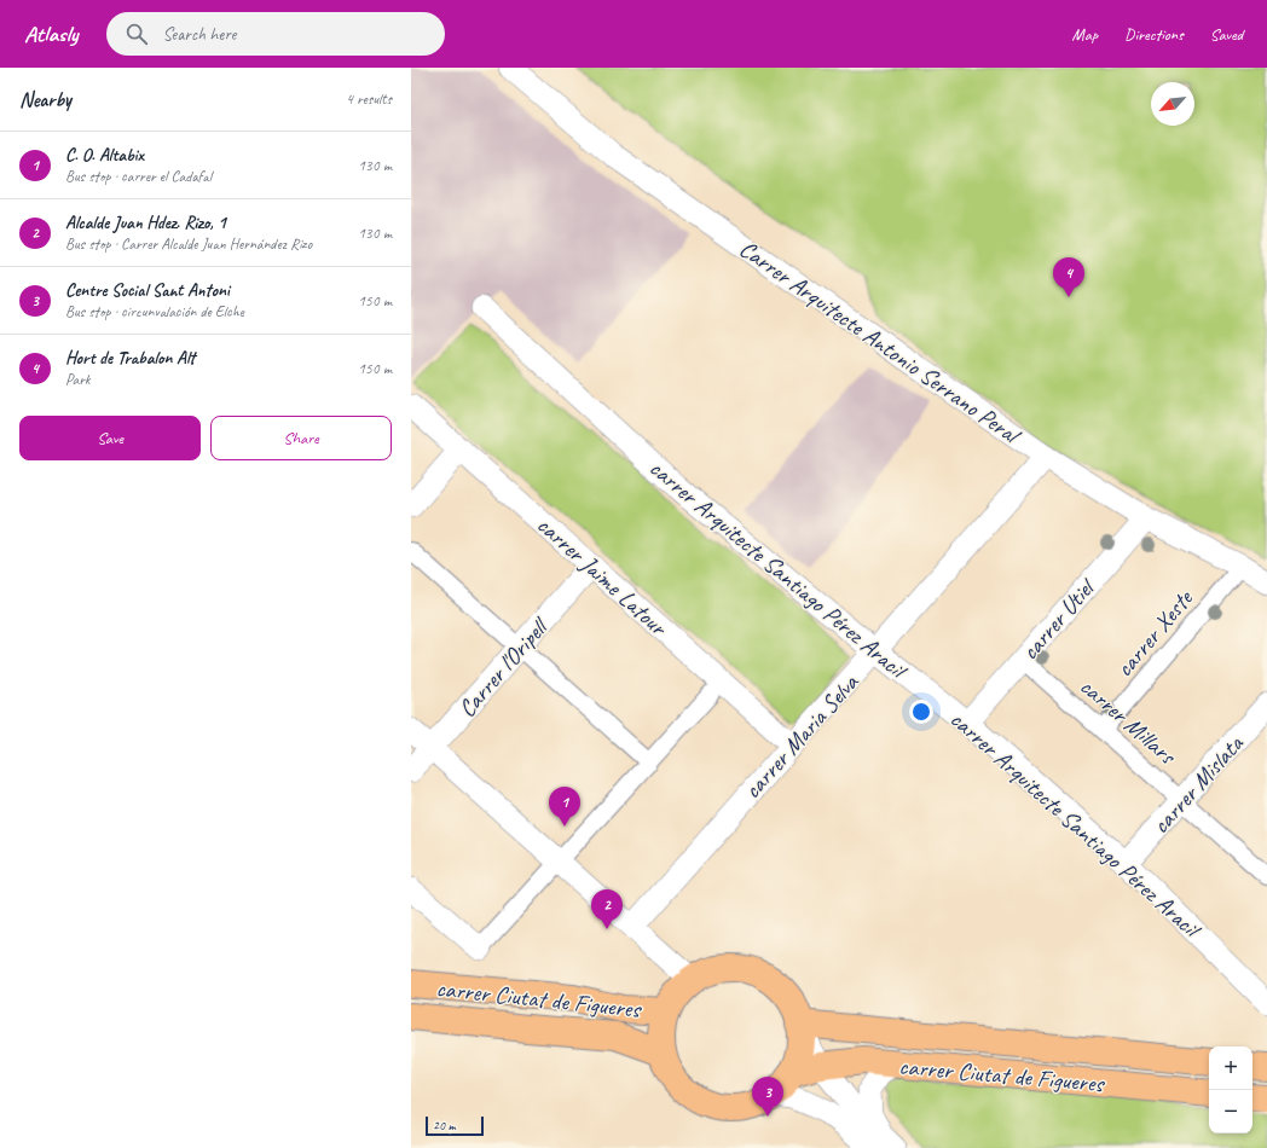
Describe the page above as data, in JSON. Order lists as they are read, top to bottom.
{
  "streets": {
    "main road": ["carrer Ciutat de Figueres"],
    "street": [
      "Carrer Arquitecte Antonio Serrano Peral",
      "carrer Arquitecte Santiago Pérez Aracil",
      "carrer Jaime Latour",
      "carrer Utiel",
      "carrer Xeste",
      "Carrer l'Oripell",
      "carrer Millars",
      "carrer Maria Selva",
      "carrer Mislata"
    ]
  },
  "crossings": [
    ["Carrer Arquitecte Antonio Serrano Peral", "carrer Utiel"],
    ["Carrer Arquitecte Antonio Serrano Peral", "carrer Xeste"],
    ["Carrer Arquitecte Antonio Serrano Peral", "carrer Maria Selva"],
    ["carrer Arquitecte Santiago Pérez Aracil", "carrer Utiel"],
    ["carrer Arquitecte Santiago Pérez Aracil", "carrer Maria Selva"],
    ["carrer Arquitecte Santiago Pérez Aracil", "carrer Mislata"],
    ["carrer Jaime Latour", "Carrer l'Oripell"],
    ["carrer Jaime Latour", "carrer Maria Selva"],
    ["carrer Utiel", "carrer Millars"],
    ["carrer Xeste", "carrer Millars"],
    ["carrer Millars", "carrer Mislata"]
  ],
  "scale_bar": "20 m",
  "north": "bottom left",
  "page": {
    "header": "Atlasly",
    "search": "Search here",
    "nav": ["Map", "Directions", "Saved"],
    "heading": ["Nearby", "4 results"],
    "list": [
      {
        "mark": "1",
        "name": "C. O. Altabix",
        "note": "Bus stop · carrer el Cadafal",
        "value": "130 m"
      },
      {
        "mark": "2",
        "name": "Alcalde Juan Hdez. Rizo, 1",
        "note": "Bus stop · Carrer Alcalde Juan Hernández Rizo",
        "value": "130 m"
      },
      {
        "mark": "3",
        "name": "Centre Social Sant Antoni",
        "note": "Bus stop · circunvalación de Elche",
        "value": "150 m"
      },
      {
        "mark": "4",
        "name": "Hort de Trabalon Alt",
        "note": "Park",
        "value": "150 m"
      }
    ],
    "pins": [
      "4",
      "1",
      "2",
      "3"
    ],
    "buttons": ["Save", "Share"],
    "map_buttons": ["+", "−"],
    "scale": "20 m"
  }
}
